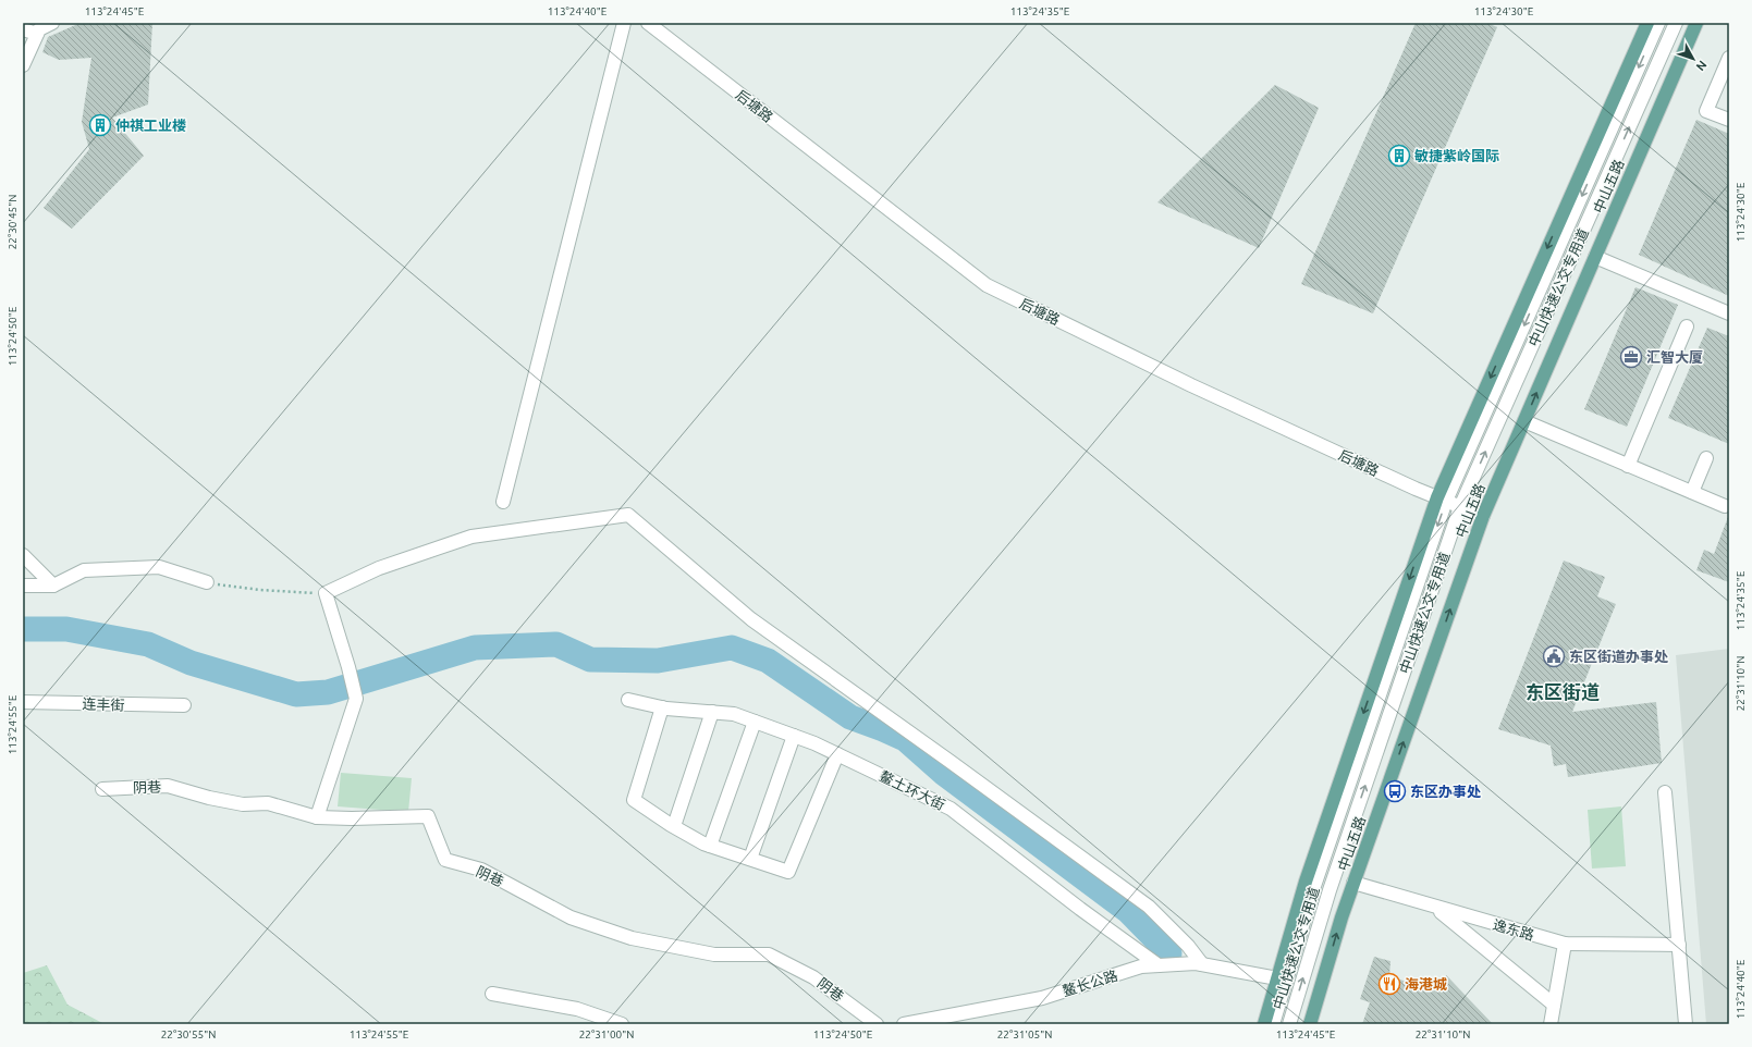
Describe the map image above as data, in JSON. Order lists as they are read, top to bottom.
{
  "streets": {
    "main road": ["中山五路"],
    "street": [
      "后塘路",
      "中山快速公交专用道",
      "连丰街",
      "阴巷",
      "鳌土环大街",
      "逸东路",
      "鳌长公路"
    ]
  },
  "crossings": [
    ["后塘路", "中山五路"],
    ["后塘路", "中山快速公交专用道"],
    ["中山五路", "逸东路"],
    ["鳌土环大街", "鳌长公路"]
  ],
  "districts": ["东区街道"],
  "places": {
    "building": ["仲祺工业楼", "敏捷紫岭国际"],
    "office": ["汇智大厦"],
    "public building": ["东区街道办事处"],
    "bus stop": ["东区办事处"],
    "restaurant": ["海港城"]
  },
  "north": "bottom right",
  "coordinates": [
    "113°24'45\"E",
    "113°24'40\"E",
    "113°24'35\"E",
    "113°24'30\"E",
    "22°30'45\"N",
    "113°24'50\"E",
    "22°31'10\"N",
    "113°24'55\"E",
    "22°30'55\"N",
    "22°31'00\"N",
    "22°31'05\"N"
  ]
}
